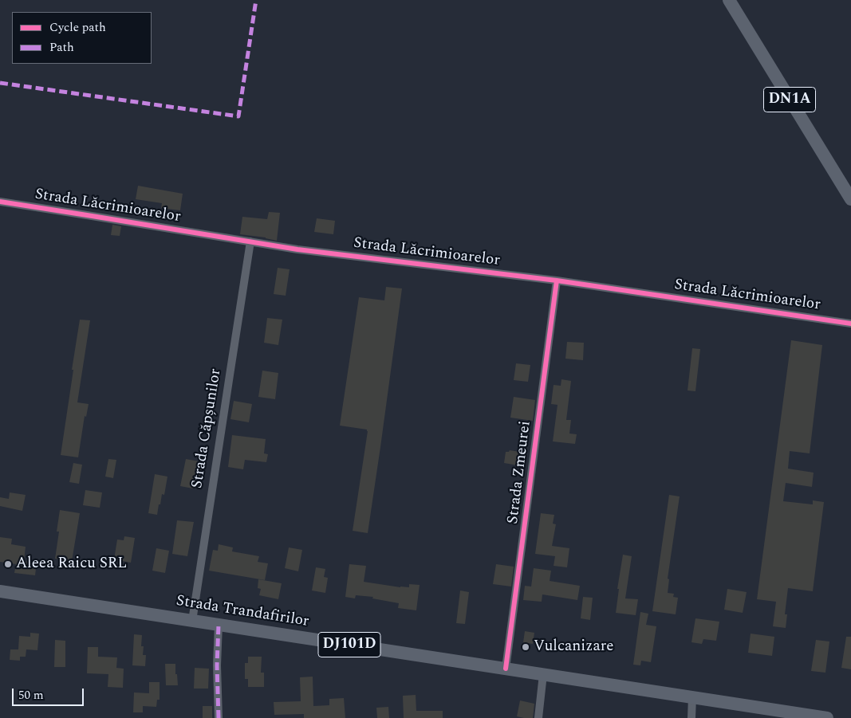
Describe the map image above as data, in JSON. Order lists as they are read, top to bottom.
{
  "streets": {
    "main road": ["DN1A", "Strada Trandafirilor", "DJ101D"],
    "street": ["Strada Lăcrimioarelor", "Strada Căpșunilor", "Strada Zmeurei"]
  },
  "crossings": [
    ["Strada Lăcrimioarelor", "Strada Căpșunilor"],
    ["Strada Lăcrimioarelor", "Strada Zmeurei"],
    ["Strada Căpșunilor", "Strada Trandafirilor"],
    ["Strada Zmeurei", "Strada Trandafirilor"],
    ["Strada Trandafirilor", "DJ101D"]
  ],
  "places": ["Aleea Raicu SRL", "Vulcanizare"],
  "legend": ["Cycle path", "Path"],
  "scale_bar": "50 m"
}
